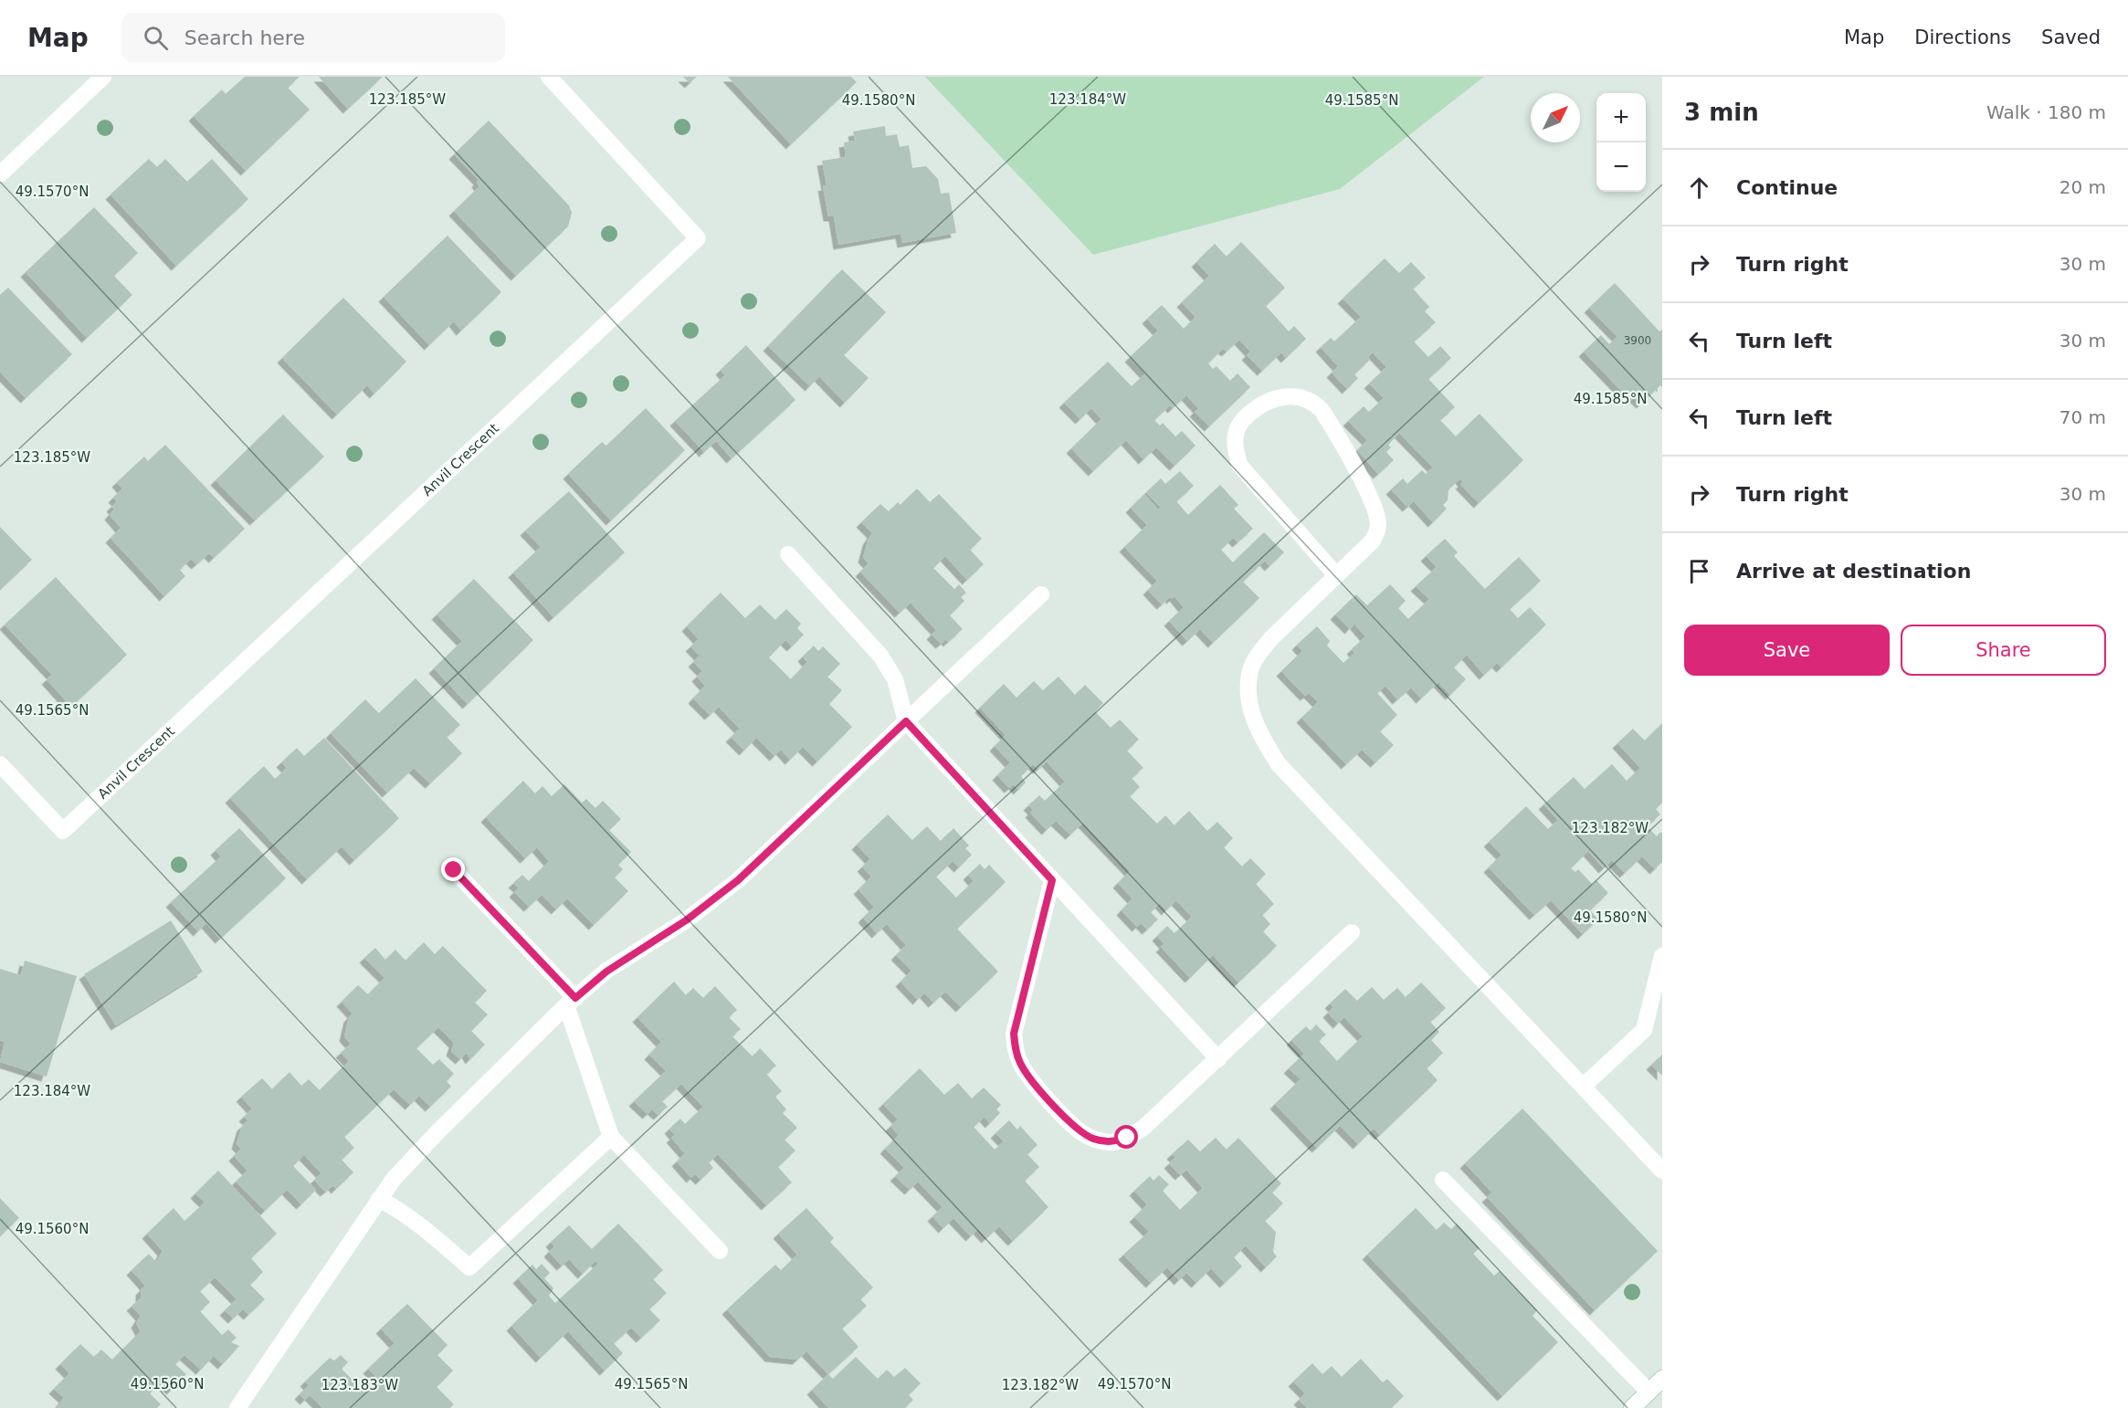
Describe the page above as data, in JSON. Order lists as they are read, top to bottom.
{
  "streets": {
    "street": ["Anvil Crescent"]
  },
  "house_numbers": ["3900"],
  "north": "top right",
  "page": {
    "header": "Map",
    "search": "Search here",
    "nav": ["Map", "Directions", "Saved"],
    "heading": ["3 min", "Walk · 180 m"],
    "map_buttons": ["+", "−"],
    "list": [
      ["Continue", "20 m"],
      ["Turn right", "30 m"],
      ["Turn left", "30 m"],
      ["Turn left", "70 m"],
      ["Turn right", "30 m"],
      "Arrive at destination"
    ],
    "buttons": ["Save", "Share"]
  },
  "coordinates": [
    "123.185°W",
    "123.184°W",
    "49.1580°N",
    "49.1585°N",
    "49.1570°N",
    "49.1565°N",
    "123.182°W",
    "49.1560°N",
    "123.183°W"
  ]
}
